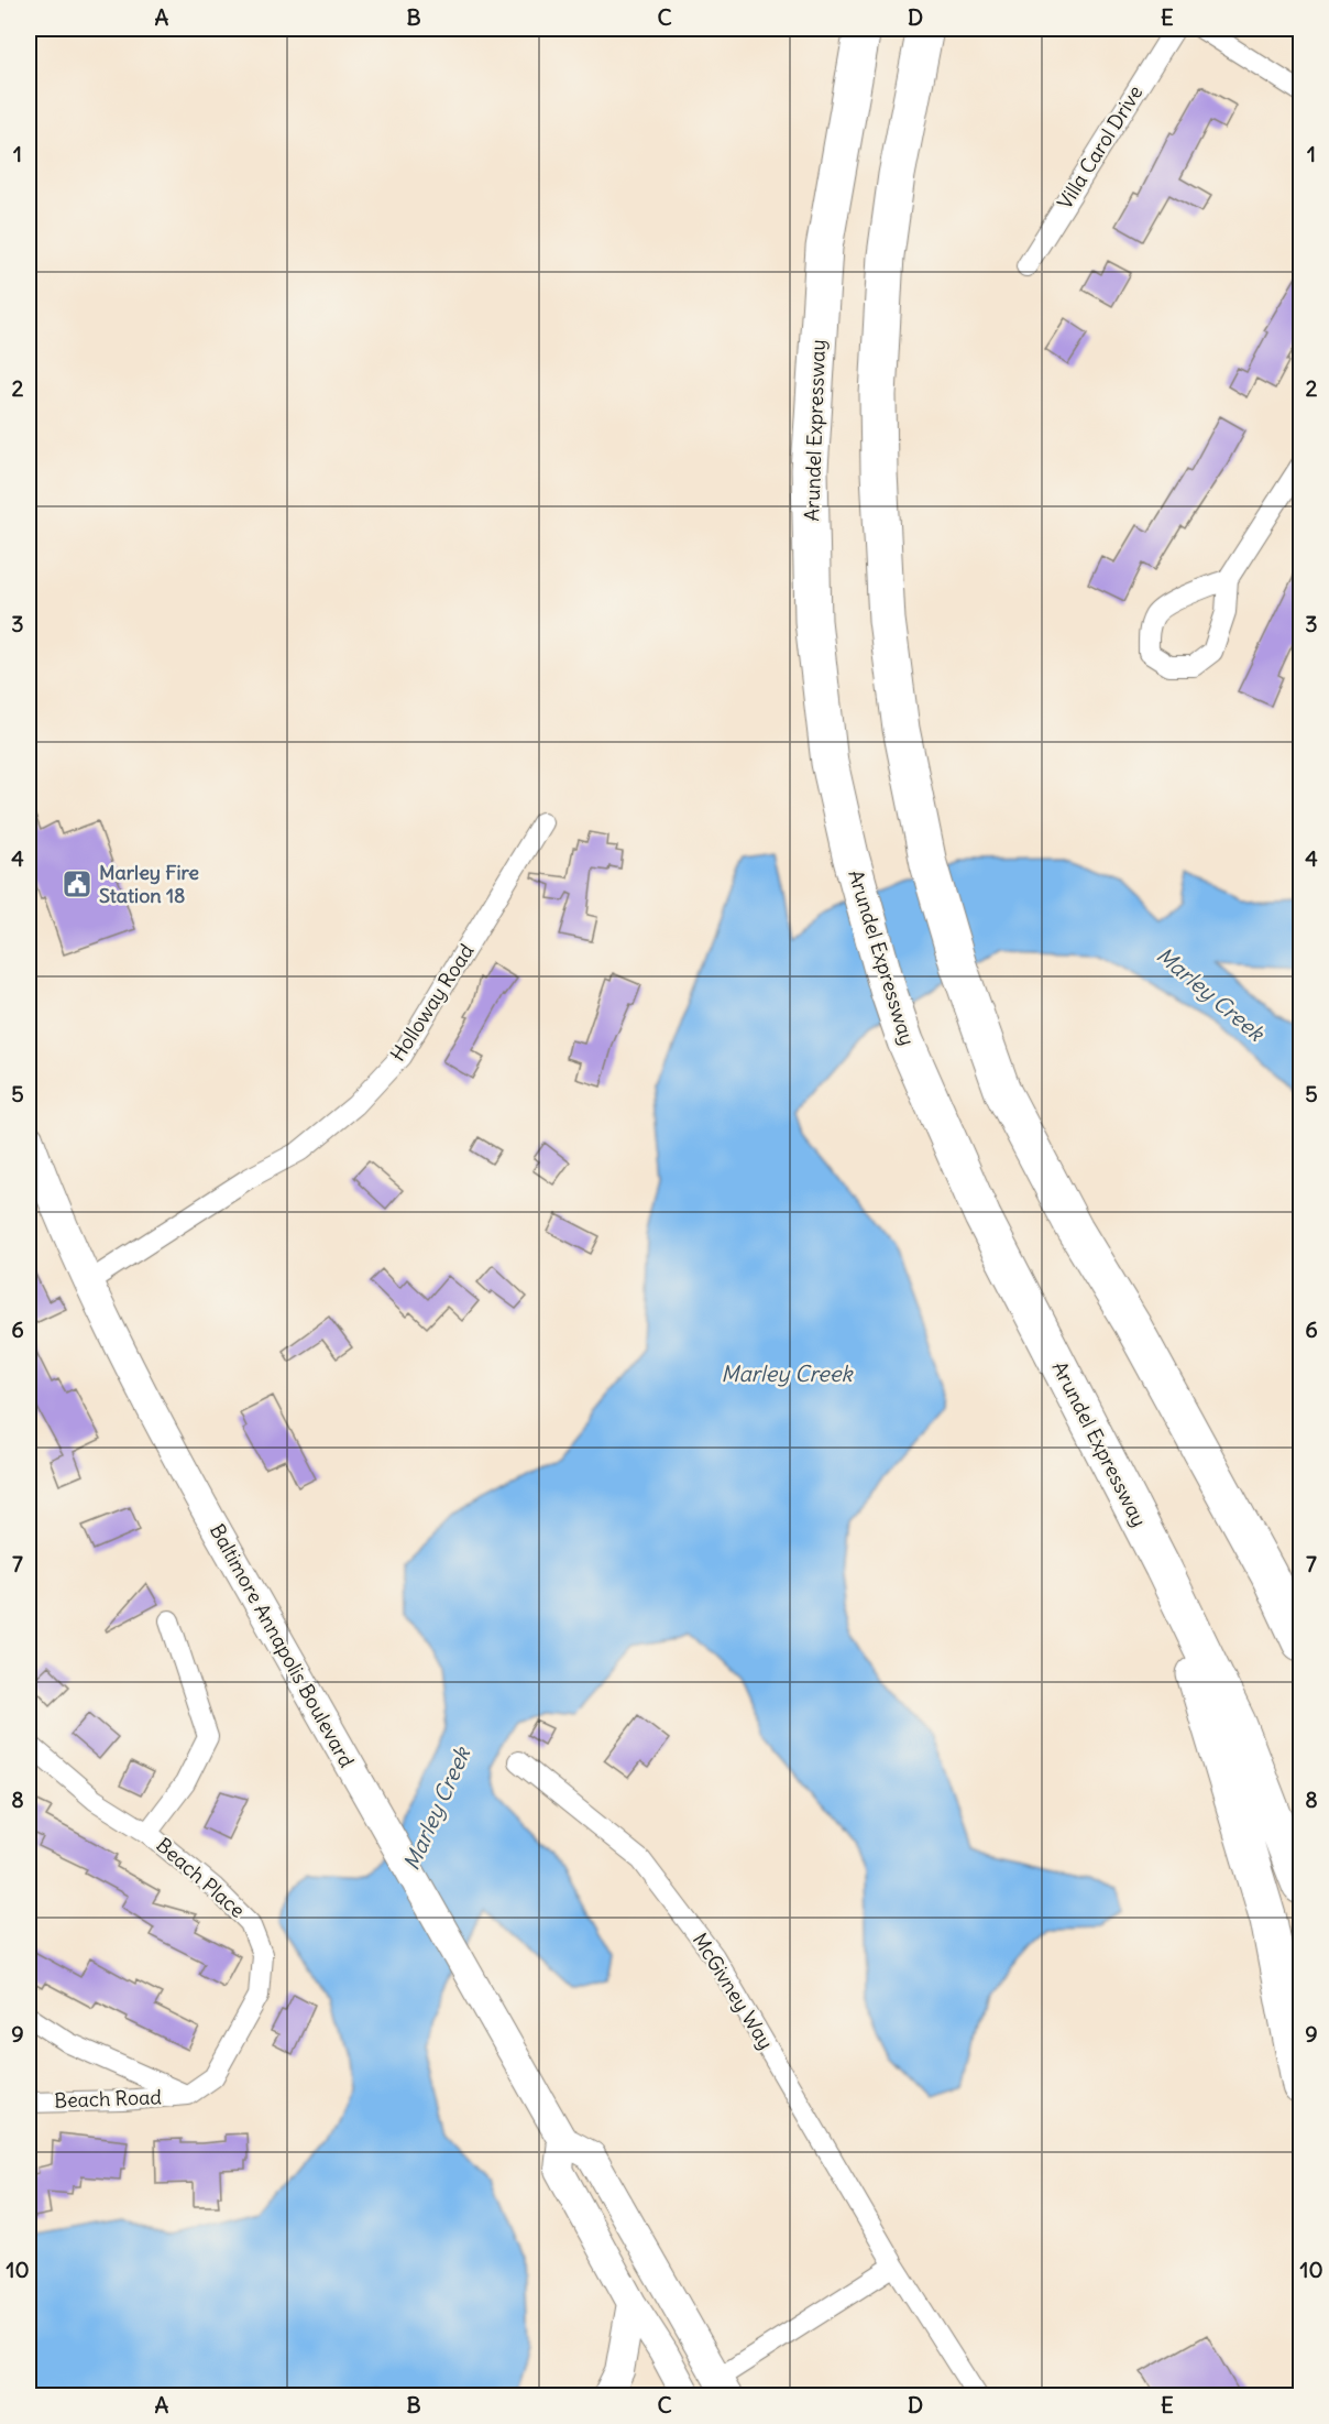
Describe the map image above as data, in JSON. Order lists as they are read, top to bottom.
{
  "streets": {
    "highway": ["Arundel Expressway"],
    "main road": ["Baltimore Annapolis Boulevard"],
    "street": [
      "Villa Carol Drive",
      "Holloway Road",
      "Beach Place",
      "McGivney Way",
      "Beach Road"
    ]
  },
  "crossings": [
    ["Holloway Road", "Baltimore Annapolis Boulevard"],
    ["Beach Place", "Beach Road"]
  ],
  "water": ["Marley Creek"],
  "places": {
    "public building": ["Marley Fire Station 18"]
  },
  "grid": {
    "columns": [
      "A",
      "B",
      "C",
      "D",
      "E"
    ],
    "rows": [
      "1",
      "2",
      "3",
      "4",
      "5",
      "6",
      "7",
      "8",
      "9",
      "10"
    ]
  }
}
